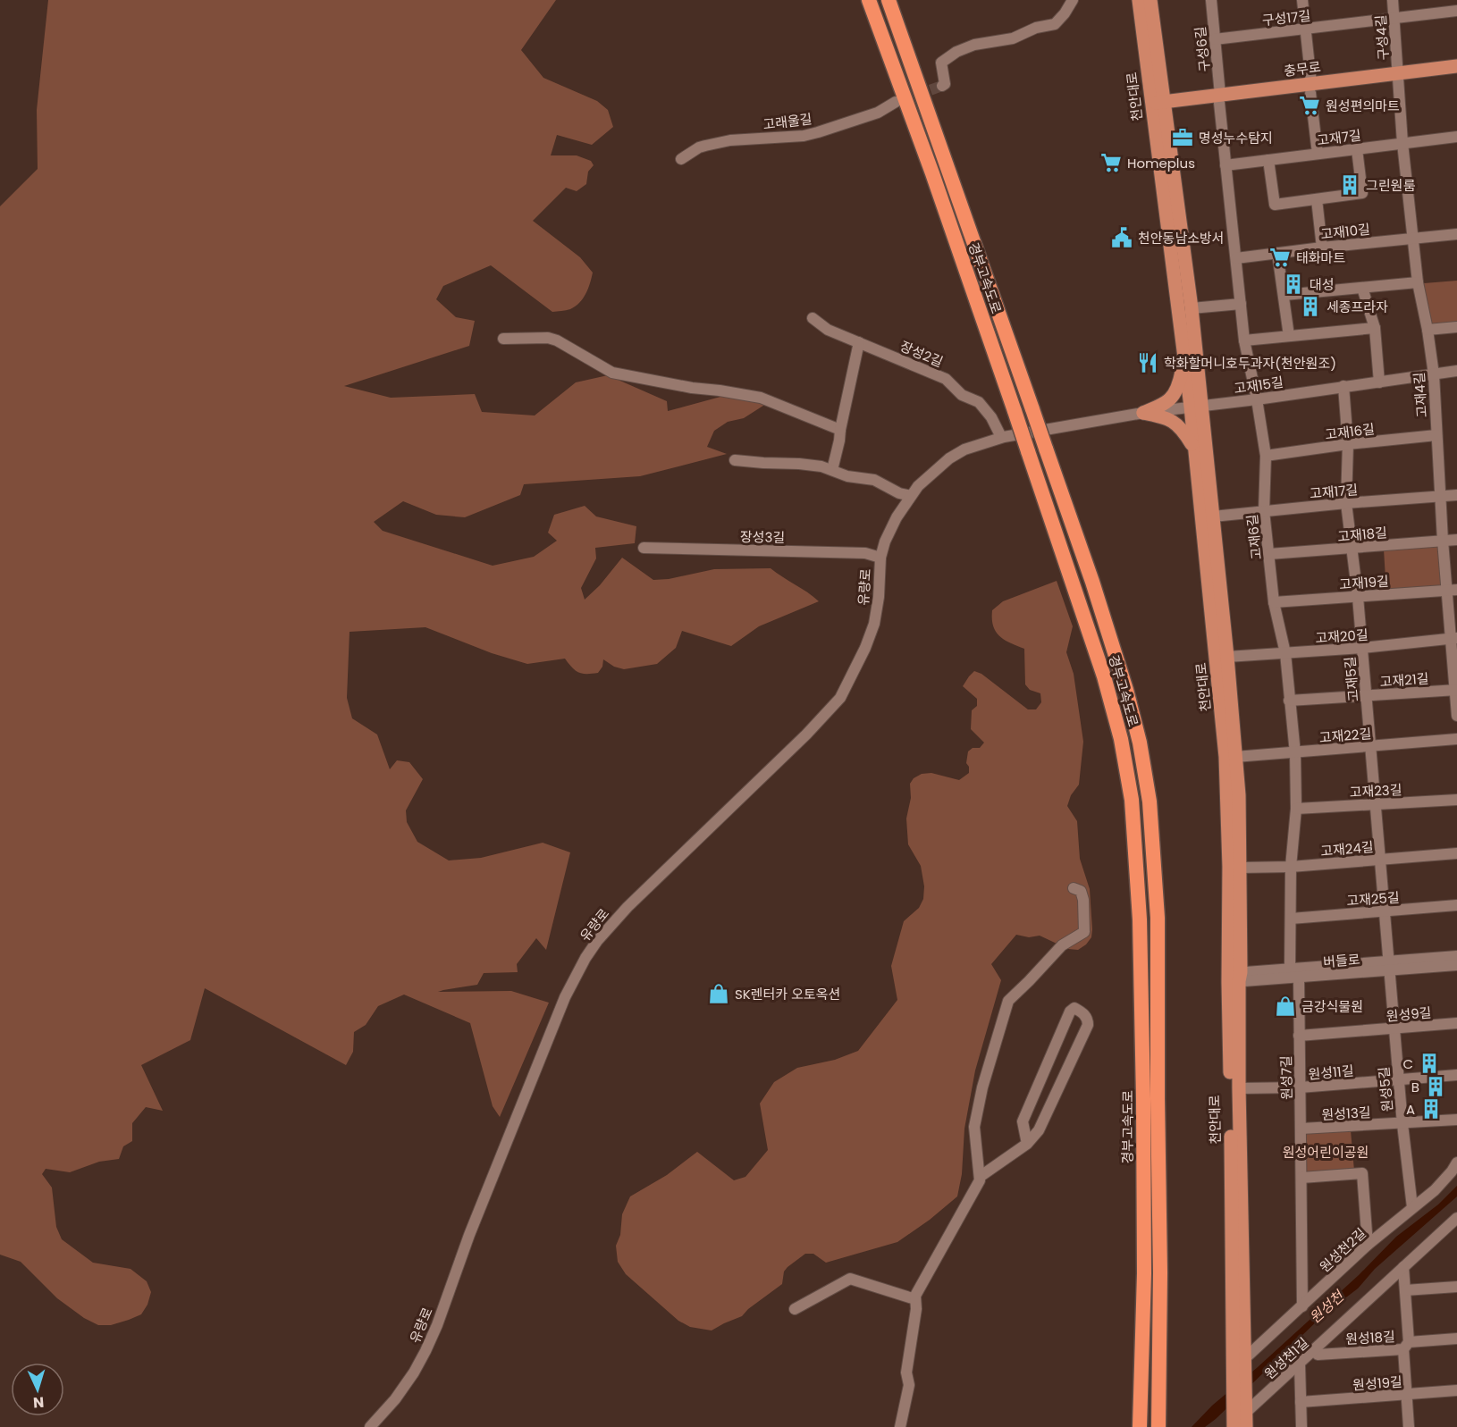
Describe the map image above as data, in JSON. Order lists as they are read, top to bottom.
{
  "streets": {
    "highway": ["경부고속도로"],
    "main road": ["충무로", "천안대로"],
    "street": [
      "구성17길",
      "구성4길",
      "구성6길",
      "고래울길",
      "고재7길",
      "고재10길",
      "장성2길",
      "고재15길",
      "고재4길",
      "고재16길",
      "고재17길",
      "고재18길",
      "장성3길",
      "고재6길",
      "고재19길",
      "유량로",
      "고재20길",
      "고재5길",
      "고재21길",
      "고재22길",
      "고재23길",
      "고재24길",
      "고재25길",
      "버들로",
      "원성9길",
      "원성11길",
      "원성7길",
      "원성5길",
      "원성13길",
      "원성천2길",
      "원성18길",
      "원성천1길",
      "원성19길"
    ]
  },
  "crossings": [
    ["구성17길", "구성4길"],
    ["구성17길", "구성6길"],
    ["구성4길", "충무로"],
    ["구성4길", "고재4길"],
    ["구성6길", "충무로"],
    ["구성6길", "고재6길"],
    ["충무로", "천안대로"],
    ["충무로", "고재7길"],
    ["충무로", "고재4길"],
    ["충무로", "고재6길"],
    ["천안대로", "고재15길"],
    ["천안대로", "고재17길"],
    ["천안대로", "유량로"],
    ["천안대로", "고재20길"],
    ["천안대로", "고재22길"],
    ["천안대로", "고재24길"],
    ["천안대로", "버들로"],
    ["천안대로", "원성11길"],
    ["천안대로", "원성천2길"],
    ["천안대로", "원성천1길"],
    ["고재7길", "고재4길"],
    ["고재7길", "고재6길"],
    ["고재10길", "고재4길"],
    ["고재10길", "고재6길"],
    ["장성2길", "유량로"],
    ["고재15길", "고재4길"],
    ["고재15길", "고재6길"],
    ["고재15길", "유량로"],
    ["고재15길", "고재5길"],
    ["고재4길", "고재16길"],
    ["고재4길", "고재17길"],
    ["고재4길", "고재18길"],
    ["고재4길", "고재19길"],
    ["고재4길", "고재20길"],
    ["고재4길", "고재21길"],
    ["고재16길", "고재6길"],
    ["고재16길", "고재5길"],
    ["고재17길", "고재6길"],
    ["고재17길", "고재5길"],
    ["고재18길", "고재6길"],
    ["고재18길", "고재5길"],
    ["장성3길", "유량로"],
    ["고재6길", "고재19길"],
    ["고재6길", "고재20길"],
    ["고재6길", "고재21길"],
    ["고재6길", "고재22길"],
    ["고재6길", "고재23길"],
    ["고재6길", "고재24길"],
    ["고재6길", "고재25길"],
    ["고재6길", "버들로"],
    ["고재19길", "고재5길"],
    ["고재20길", "고재5길"],
    ["고재5길", "고재21길"],
    ["고재5길", "고재22길"],
    ["고재5길", "고재23길"],
    ["고재5길", "고재24길"],
    ["고재5길", "고재25길"],
    ["고재5길", "버들로"],
    ["고재5길", "원성5길"],
    ["버들로", "원성7길"],
    ["버들로", "원성5길"],
    ["원성9길", "원성7길"],
    ["원성9길", "원성5길"],
    ["원성11길", "원성7길"],
    ["원성11길", "원성5길"],
    ["원성7길", "원성13길"],
    ["원성7길", "원성천2길"],
    ["원성5길", "원성13길"],
    ["원성5길", "원성천2길"],
    ["원성18길", "원성천1길"]
  ],
  "water": ["원성천"],
  "parks": ["원성어린이공원"],
  "places": {
    "supermarket": ["원성편의마트", "Homeplus", "태화마트"],
    "office": ["명성누수탐지"],
    "building": [
      "그린원룸",
      "대성",
      "세종프라자",
      "C",
      "B",
      "A"
    ],
    "public building": ["천안동남소방서"],
    "restaurant": ["학화할머니호두과자(천안원조)"],
    "shop": ["SK렌터카 오토옥션", "금강식물원"]
  },
  "north": "bottom"
}
